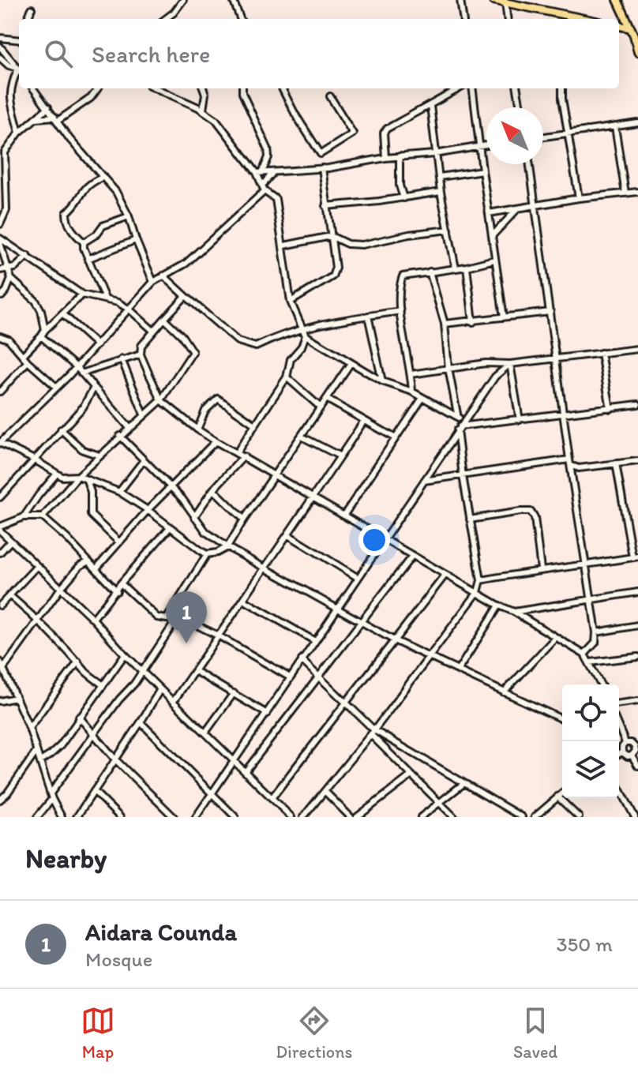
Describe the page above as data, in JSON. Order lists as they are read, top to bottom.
{
  "north": "top left",
  "page": {
    "search": "Search here",
    "pins": "1",
    "heading": "Nearby",
    "list": [
      {
        "mark": "1",
        "name": "Aidara Counda",
        "note": "Mosque",
        "value": "350 m"
      }
    ],
    "nav": ["Map", "Directions", "Saved"]
  }
}
